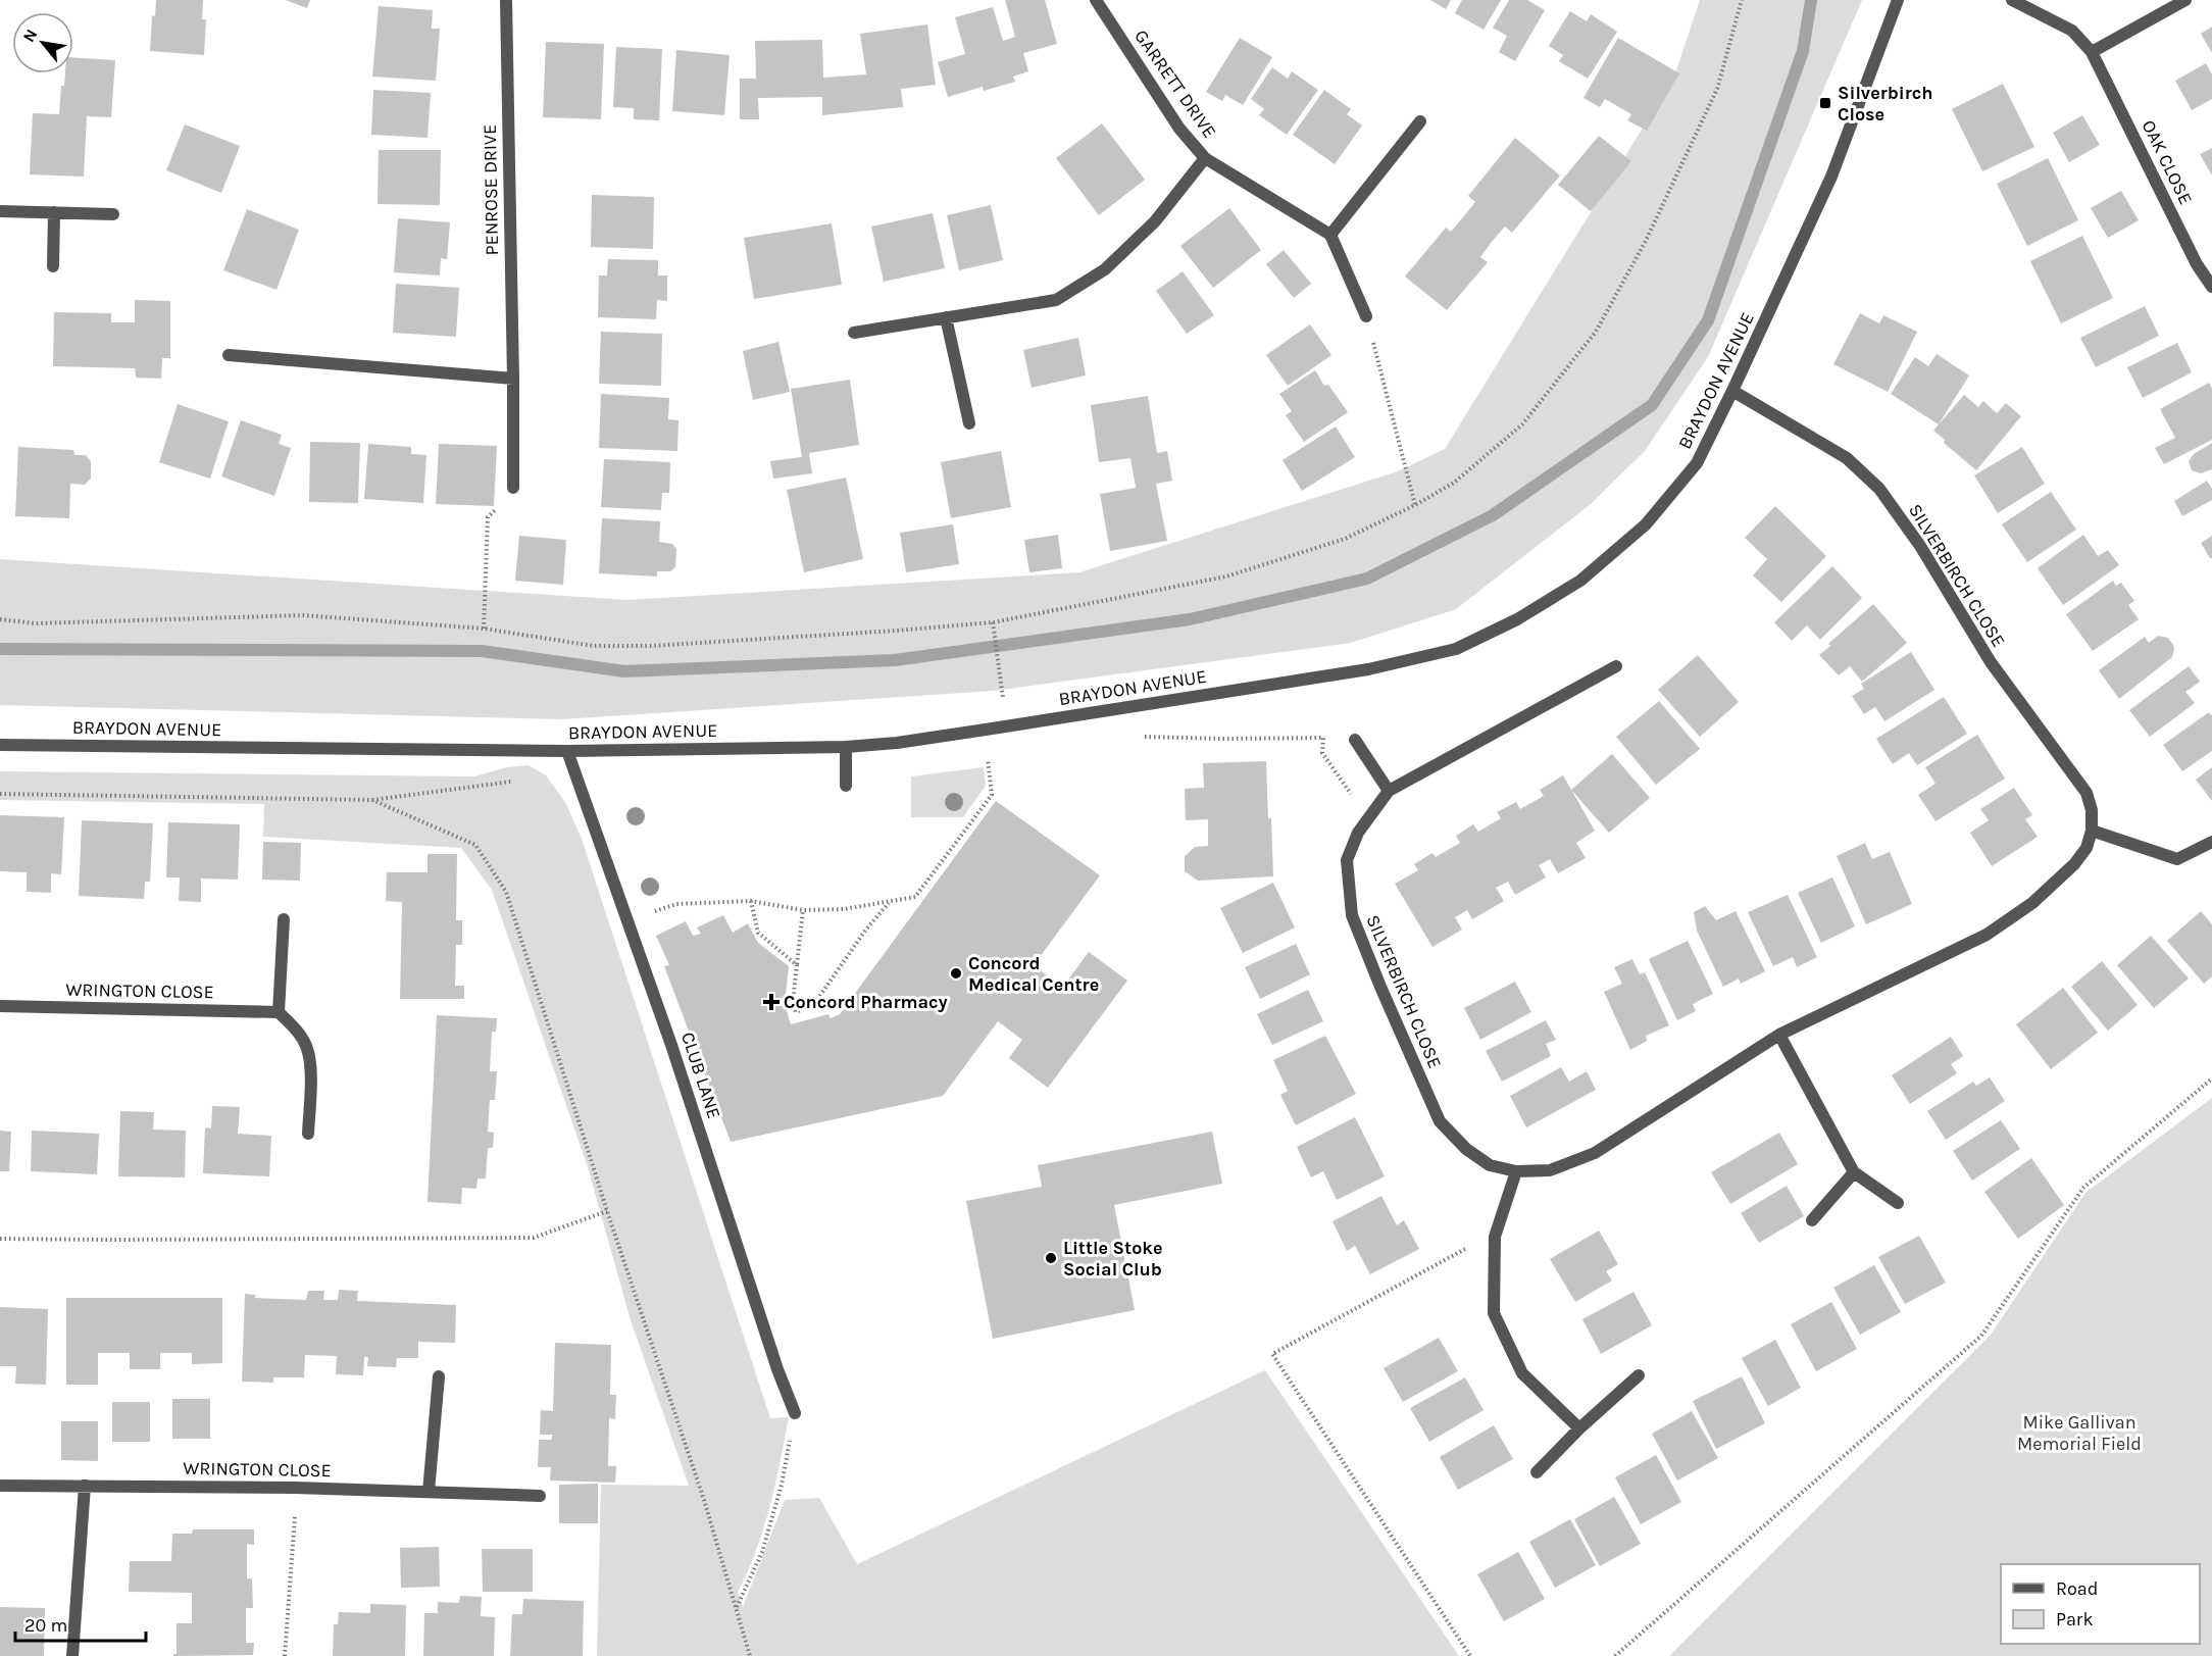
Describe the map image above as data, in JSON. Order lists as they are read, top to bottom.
{
  "streets": {
    "street": [
      "GARRETT DRIVE",
      "OAK CLOSE",
      "PENROSE DRIVE",
      "BRAYDON AVENUE",
      "SILVERBIRCH CLOSE",
      "WRINGTON CLOSE",
      "CLUB LANE"
    ]
  },
  "crossings": [
    ["BRAYDON AVENUE", "SILVERBIRCH CLOSE"],
    ["BRAYDON AVENUE", "CLUB LANE"]
  ],
  "parks": ["Mike Gallivan Memorial Field"],
  "places": {
    "transit": ["Silverbirch Close"],
    "other": ["Concord Medical Centre", "Little Stoke Social Club"],
    "health": ["Concord Pharmacy"]
  },
  "legend": ["Road", "Park"],
  "scale_bar": "20 m",
  "north": "top left"
}
